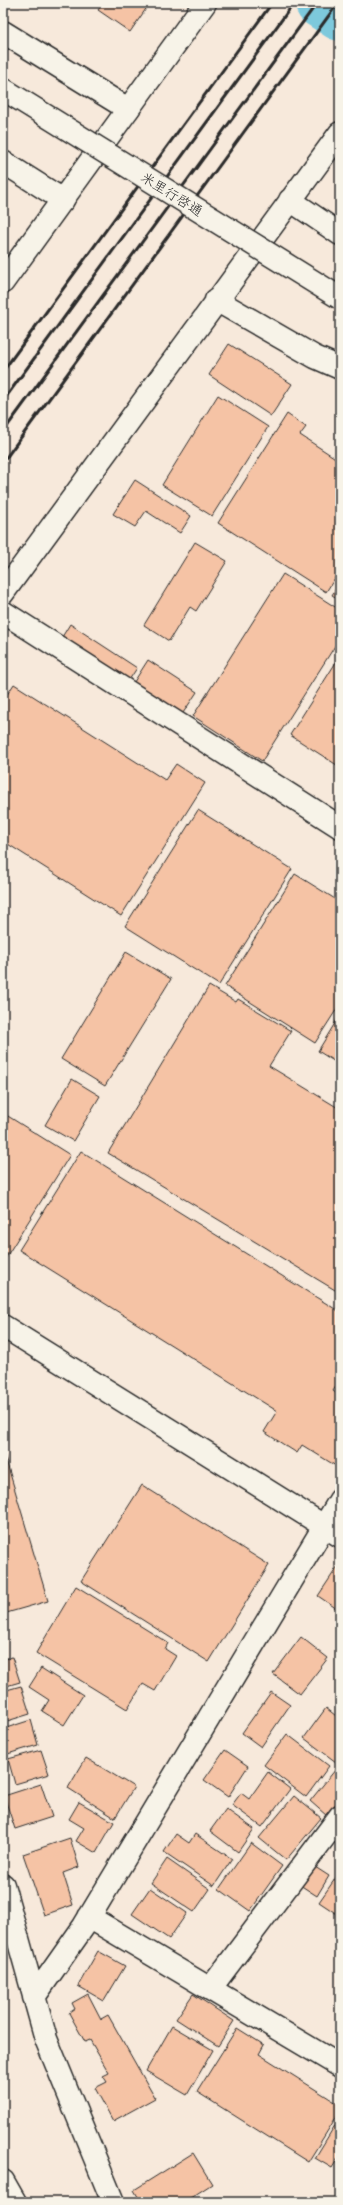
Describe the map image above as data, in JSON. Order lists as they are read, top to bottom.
{
  "streets": {
    "street": ["米里行啓通"]
  }
}
